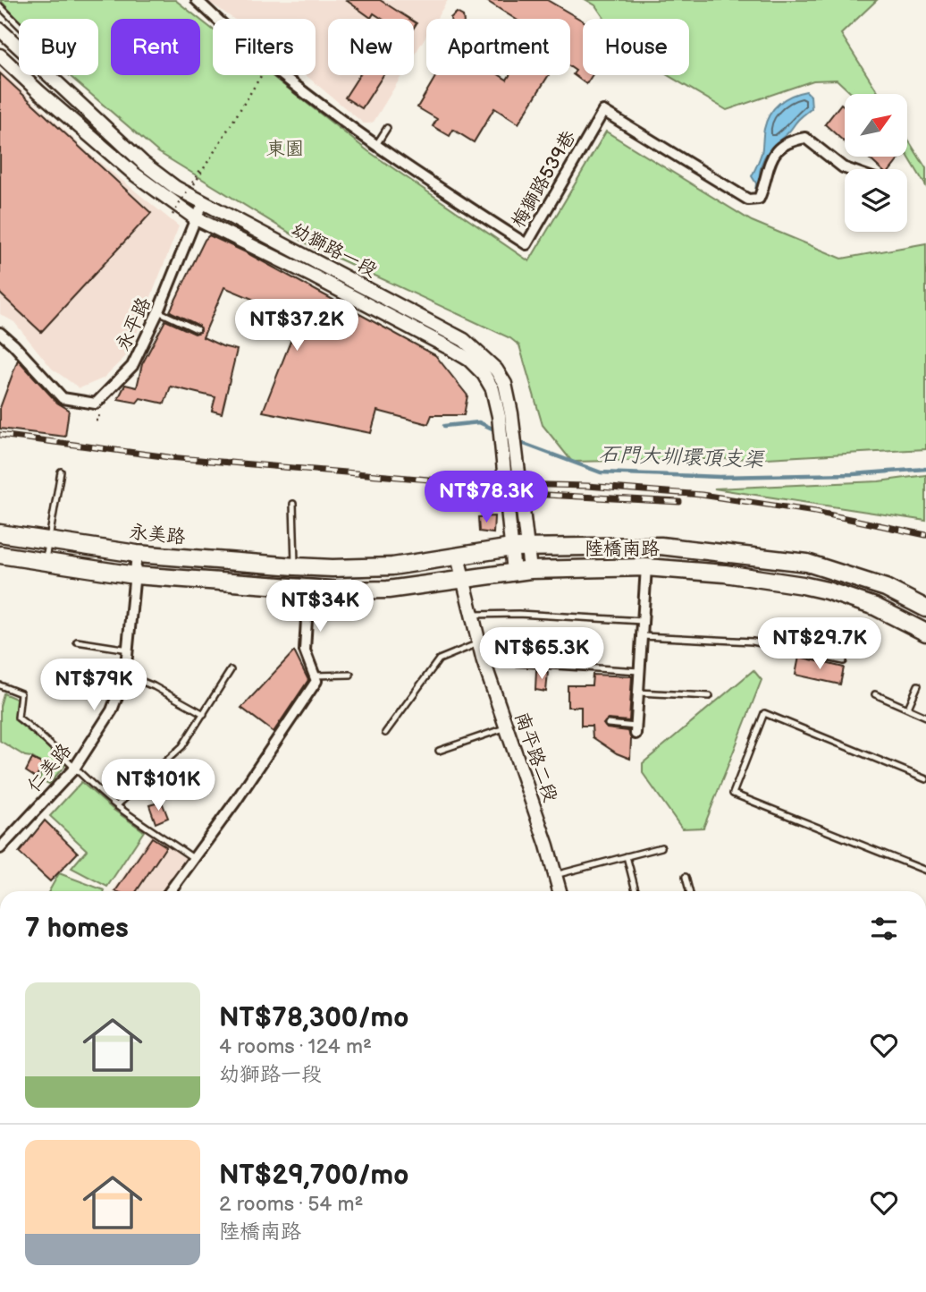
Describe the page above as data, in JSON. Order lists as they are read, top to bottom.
{
  "streets": {
    "main road": ["永美路", "陸橋南路"],
    "street": [
      "梅獅路539巷",
      "幼獅路一段",
      "永平路",
      "南平路二段",
      "仁美路"
    ]
  },
  "crossings": [
    ["幼獅路一段", "永平路"],
    ["幼獅路一段", "陸橋南路"],
    ["永美路", "陸橋南路"],
    ["永美路", "仁美路"],
    ["陸橋南路", "南平路二段"]
  ],
  "water": ["石門大圳環頂支渠"],
  "parks": ["東園"],
  "north": "top right",
  "page": {
    "chip": [
      "Buy",
      "Rent",
      "Filters",
      "New",
      "Apartment",
      "House"
    ],
    "price": [
      "NT$37.2K",
      "NT$78.3K",
      "NT$34K",
      "NT$29.7K",
      "NT$65.3K",
      "NT$79K",
      "NT$101K"
    ],
    "heading": "7 homes",
    "list": [
      {
        "name": "NT$78,300/mo",
        "note": "4 rooms · 124 m² · 幼獅路一段"
      },
      {
        "name": "NT$29,700/mo",
        "note": "2 rooms · 54 m² · 陸橋南路"
      }
    ]
  }
}
